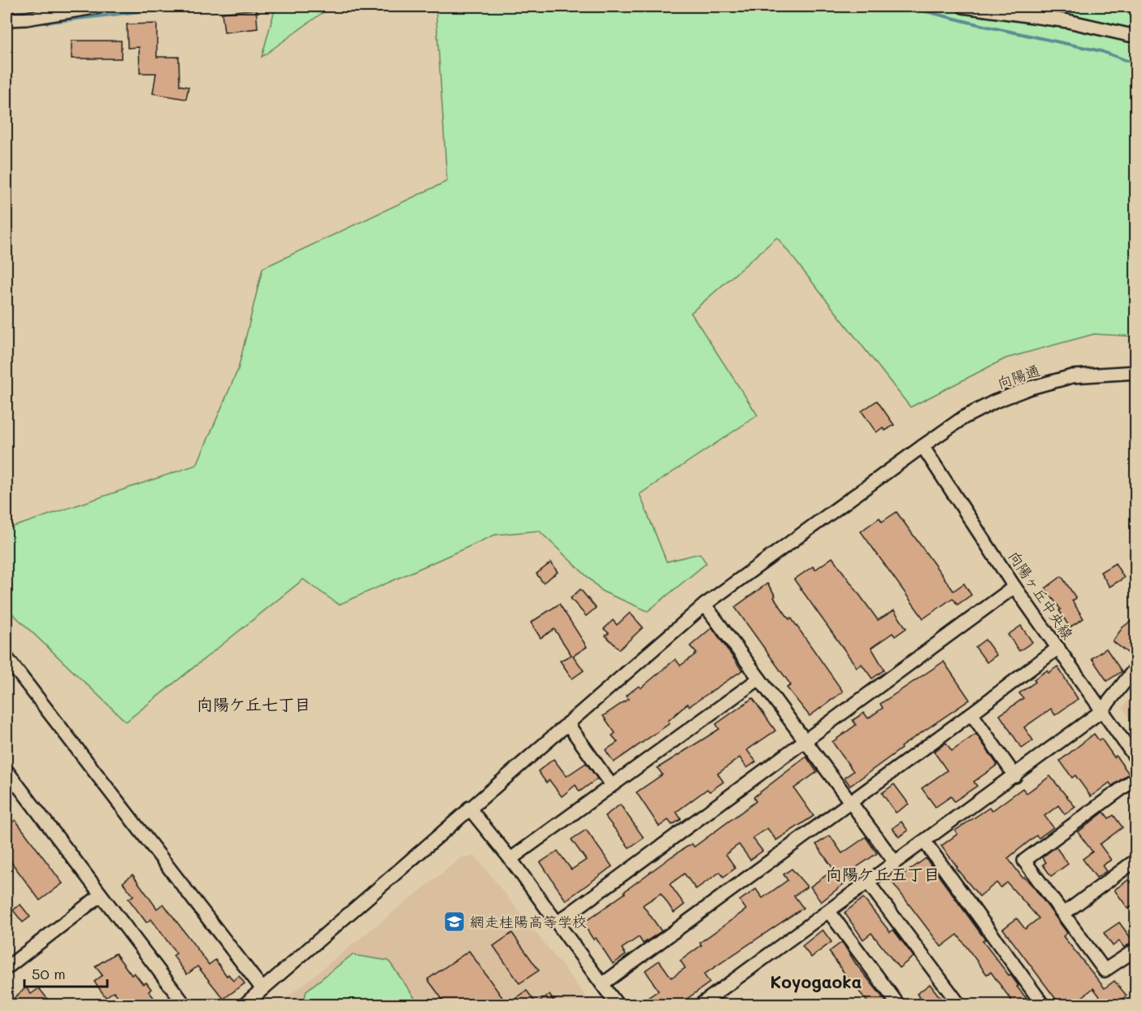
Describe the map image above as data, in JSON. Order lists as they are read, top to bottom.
{
  "streets": {
    "street": ["向陽通", "向陽ヶ丘中央線"]
  },
  "crossings": [
    ["向陽通", "向陽ヶ丘中央線"]
  ],
  "districts": ["向陽ケ丘七丁目", "向陽ケ丘五丁目", "Koyogaoka"],
  "places": {
    "school or university": ["網走桂陽高等学校"]
  },
  "scale_bar": "50 m"
}
